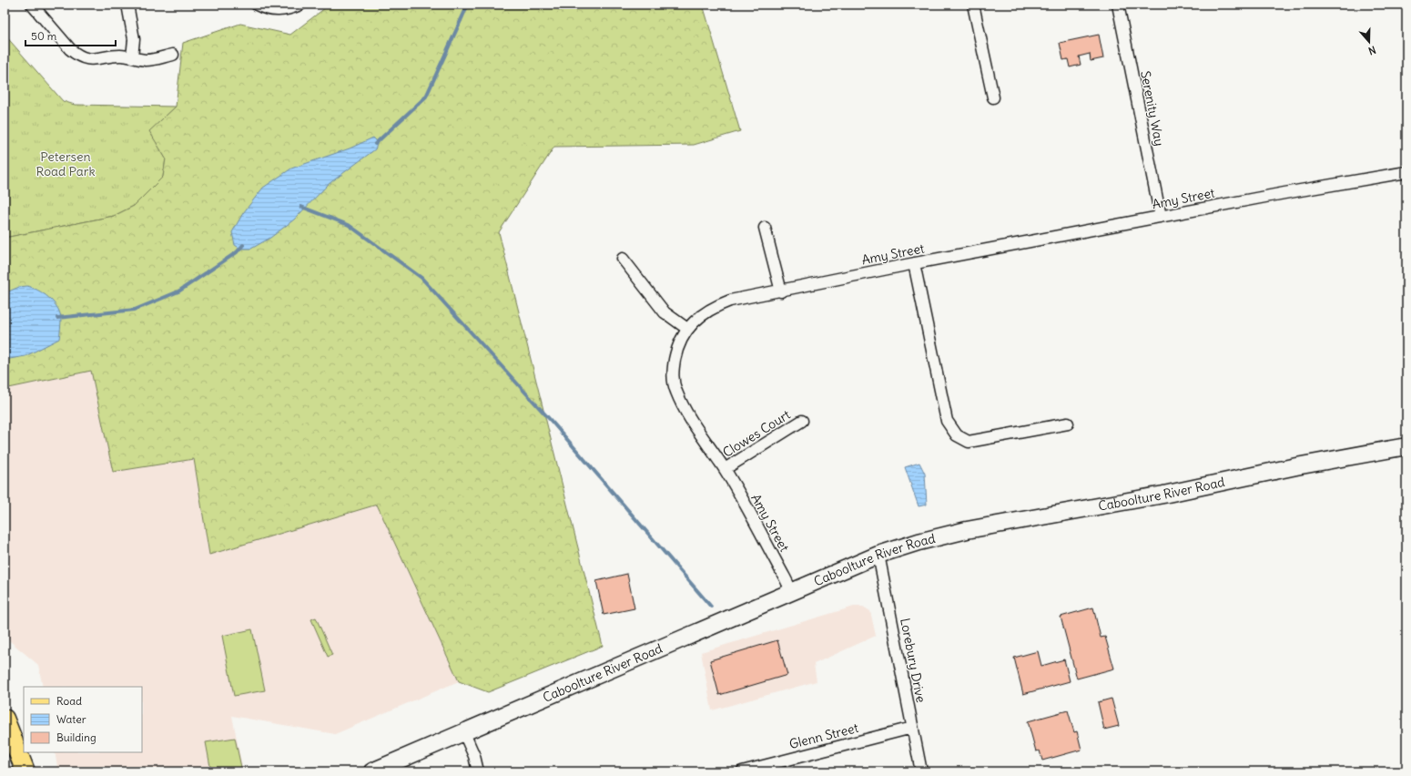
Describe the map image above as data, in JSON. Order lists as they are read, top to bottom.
{
  "streets": {
    "main road": ["Caboolture River Road"],
    "street": [
      "Serenity Way",
      "Amy Street",
      "Clowes Court",
      "Lorebury Drive",
      "Glenn Street"
    ]
  },
  "crossings": [
    ["Serenity Way", "Amy Street"],
    ["Amy Street", "Clowes Court"],
    ["Amy Street", "Caboolture River Road"],
    ["Caboolture River Road", "Lorebury Drive"],
    ["Lorebury Drive", "Glenn Street"]
  ],
  "parks": ["Petersen Road Park"],
  "legend": ["Road", "Water", "Building"],
  "scale_bar": "50 m",
  "north": "bottom"
}
